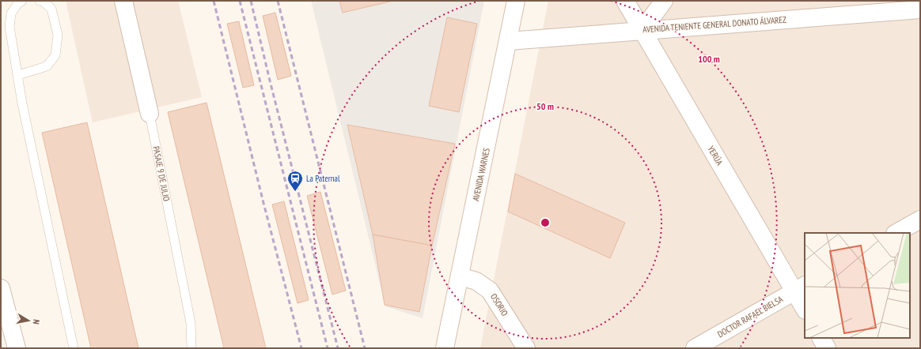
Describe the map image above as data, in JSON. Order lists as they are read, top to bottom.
{
  "streets": {
    "street": [
      "AVENIDA TENIENTE GENERAL DONATO ÁLVAREZ",
      "YERÚA",
      "PASAJE 9 DE JULIO",
      "AVENIDA WARNES",
      "OSORIO",
      "DOCTOR RAFAEL BIELSA"
    ]
  },
  "crossings": [
    ["AVENIDA TENIENTE GENERAL DONATO ÁLVAREZ", "YERÚA"],
    ["AVENIDA TENIENTE GENERAL DONATO ÁLVAREZ", "AVENIDA WARNES"],
    ["YERÚA", "DOCTOR RAFAEL BIELSA"],
    ["AVENIDA WARNES", "OSORIO"]
  ],
  "places": {
    "station": ["La Paternal"]
  },
  "north": "right",
  "rings": ["100 m", "50 m"]
}
